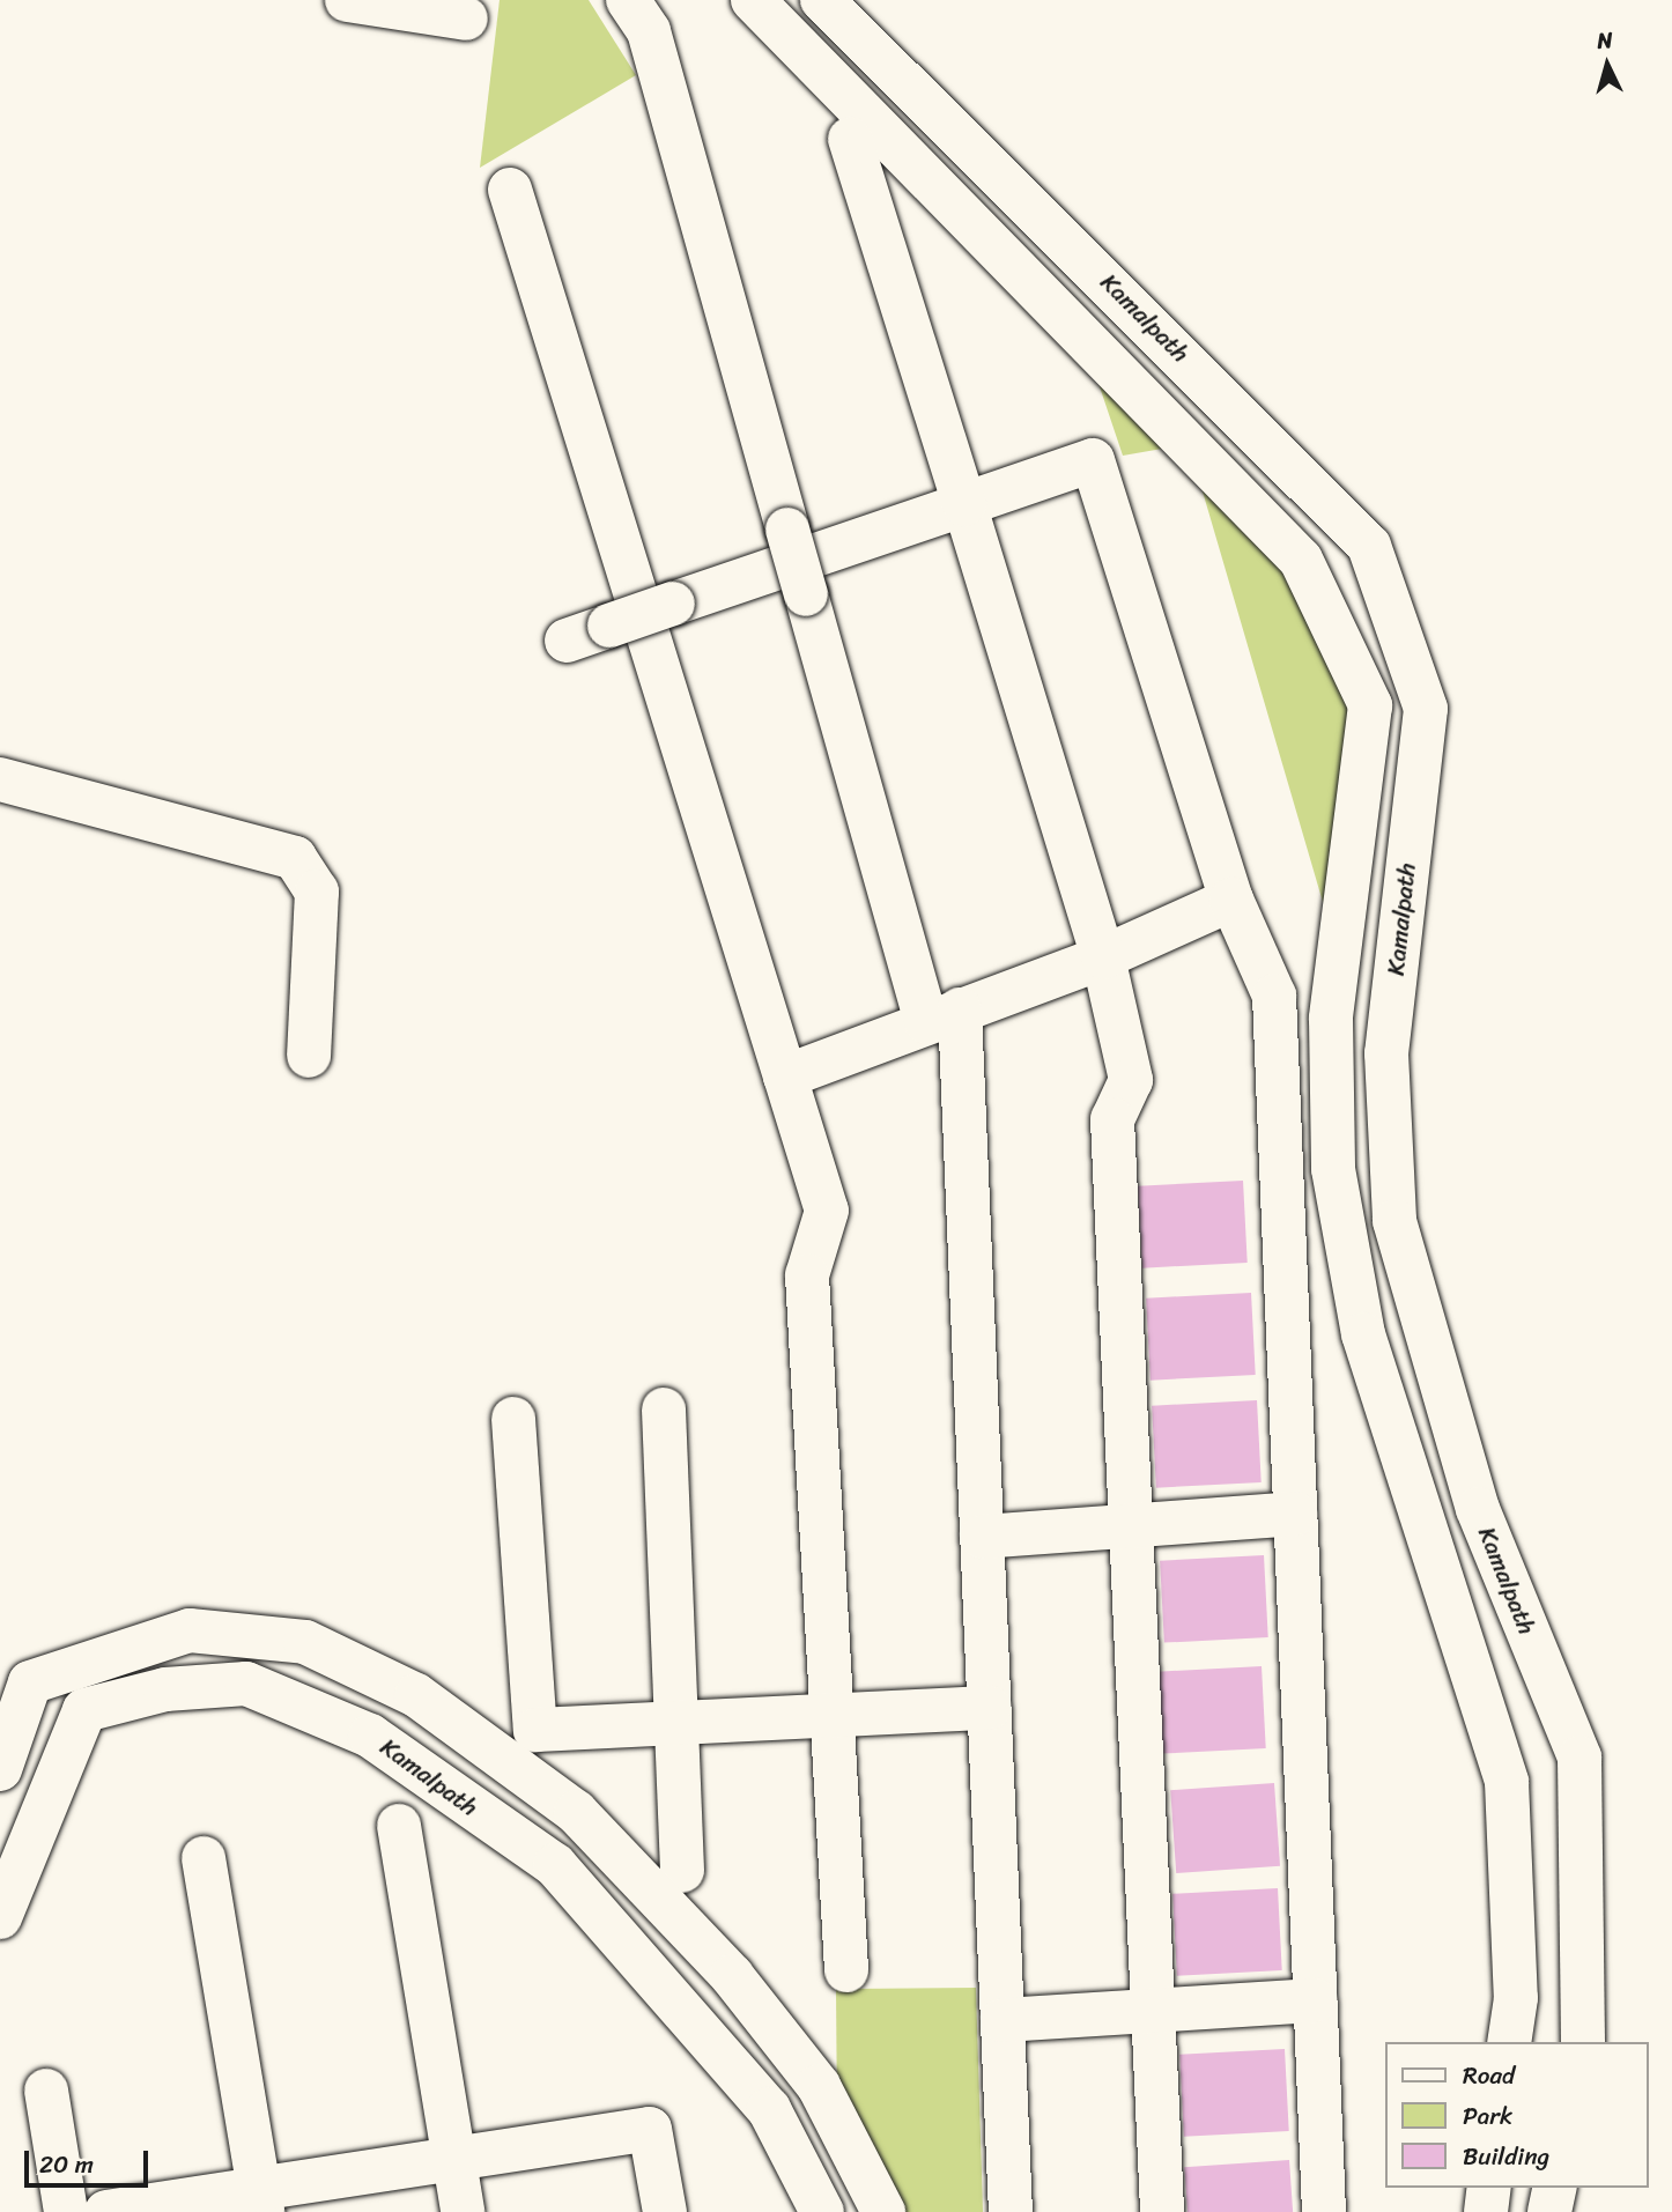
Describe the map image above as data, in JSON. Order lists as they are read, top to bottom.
{
  "streets": {
    "street": ["Kamalpath"]
  },
  "legend": ["Road", "Park", "Building"],
  "scale_bar": "20 m",
  "north": "top"
}
